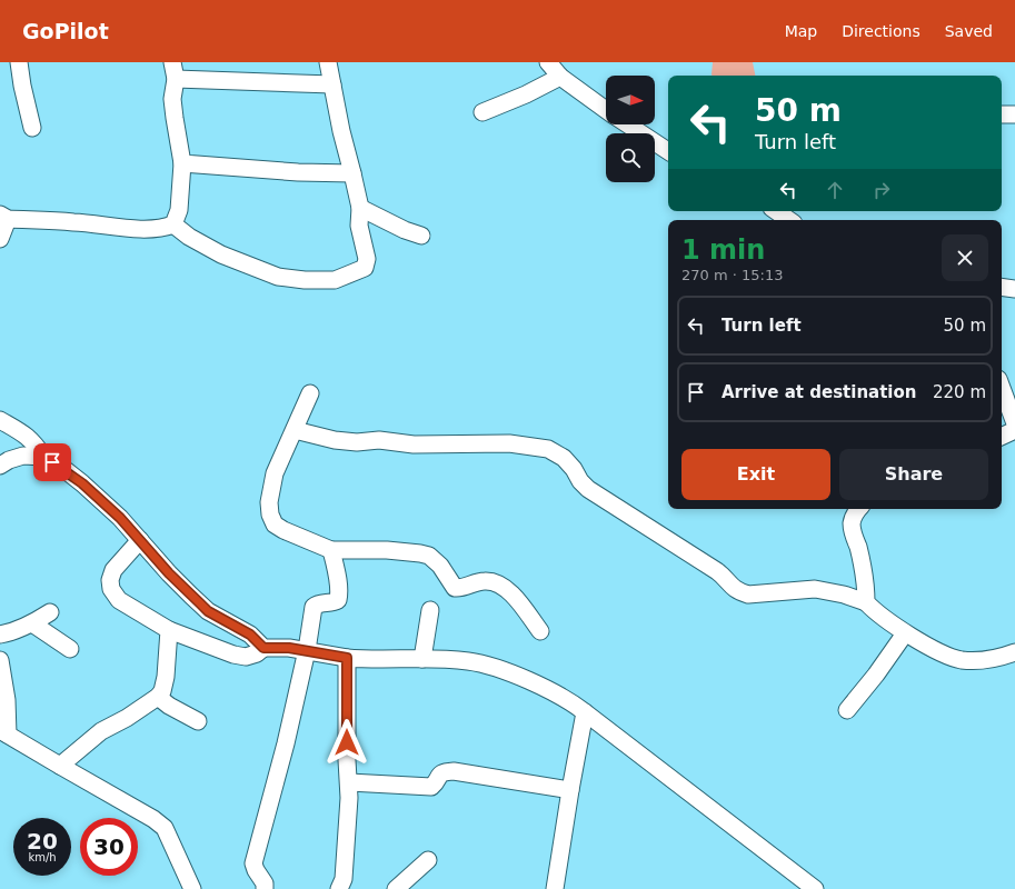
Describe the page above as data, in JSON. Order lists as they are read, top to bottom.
{
  "north": "right",
  "page": {
    "header": "GoPilot",
    "nav": ["Map", "Directions", "Saved"],
    "turn": ["50 m", "Turn left"],
    "heading": ["1 min", "270 m · 15:13"],
    "list": [
      {
        "name": "Turn left",
        "value": "50 m"
      },
      {
        "name": "Arrive at destination",
        "value": "220 m"
      }
    ],
    "buttons": ["Exit", "Share"],
    "speed": "20 km/h",
    "limit": "30"
  }
}
